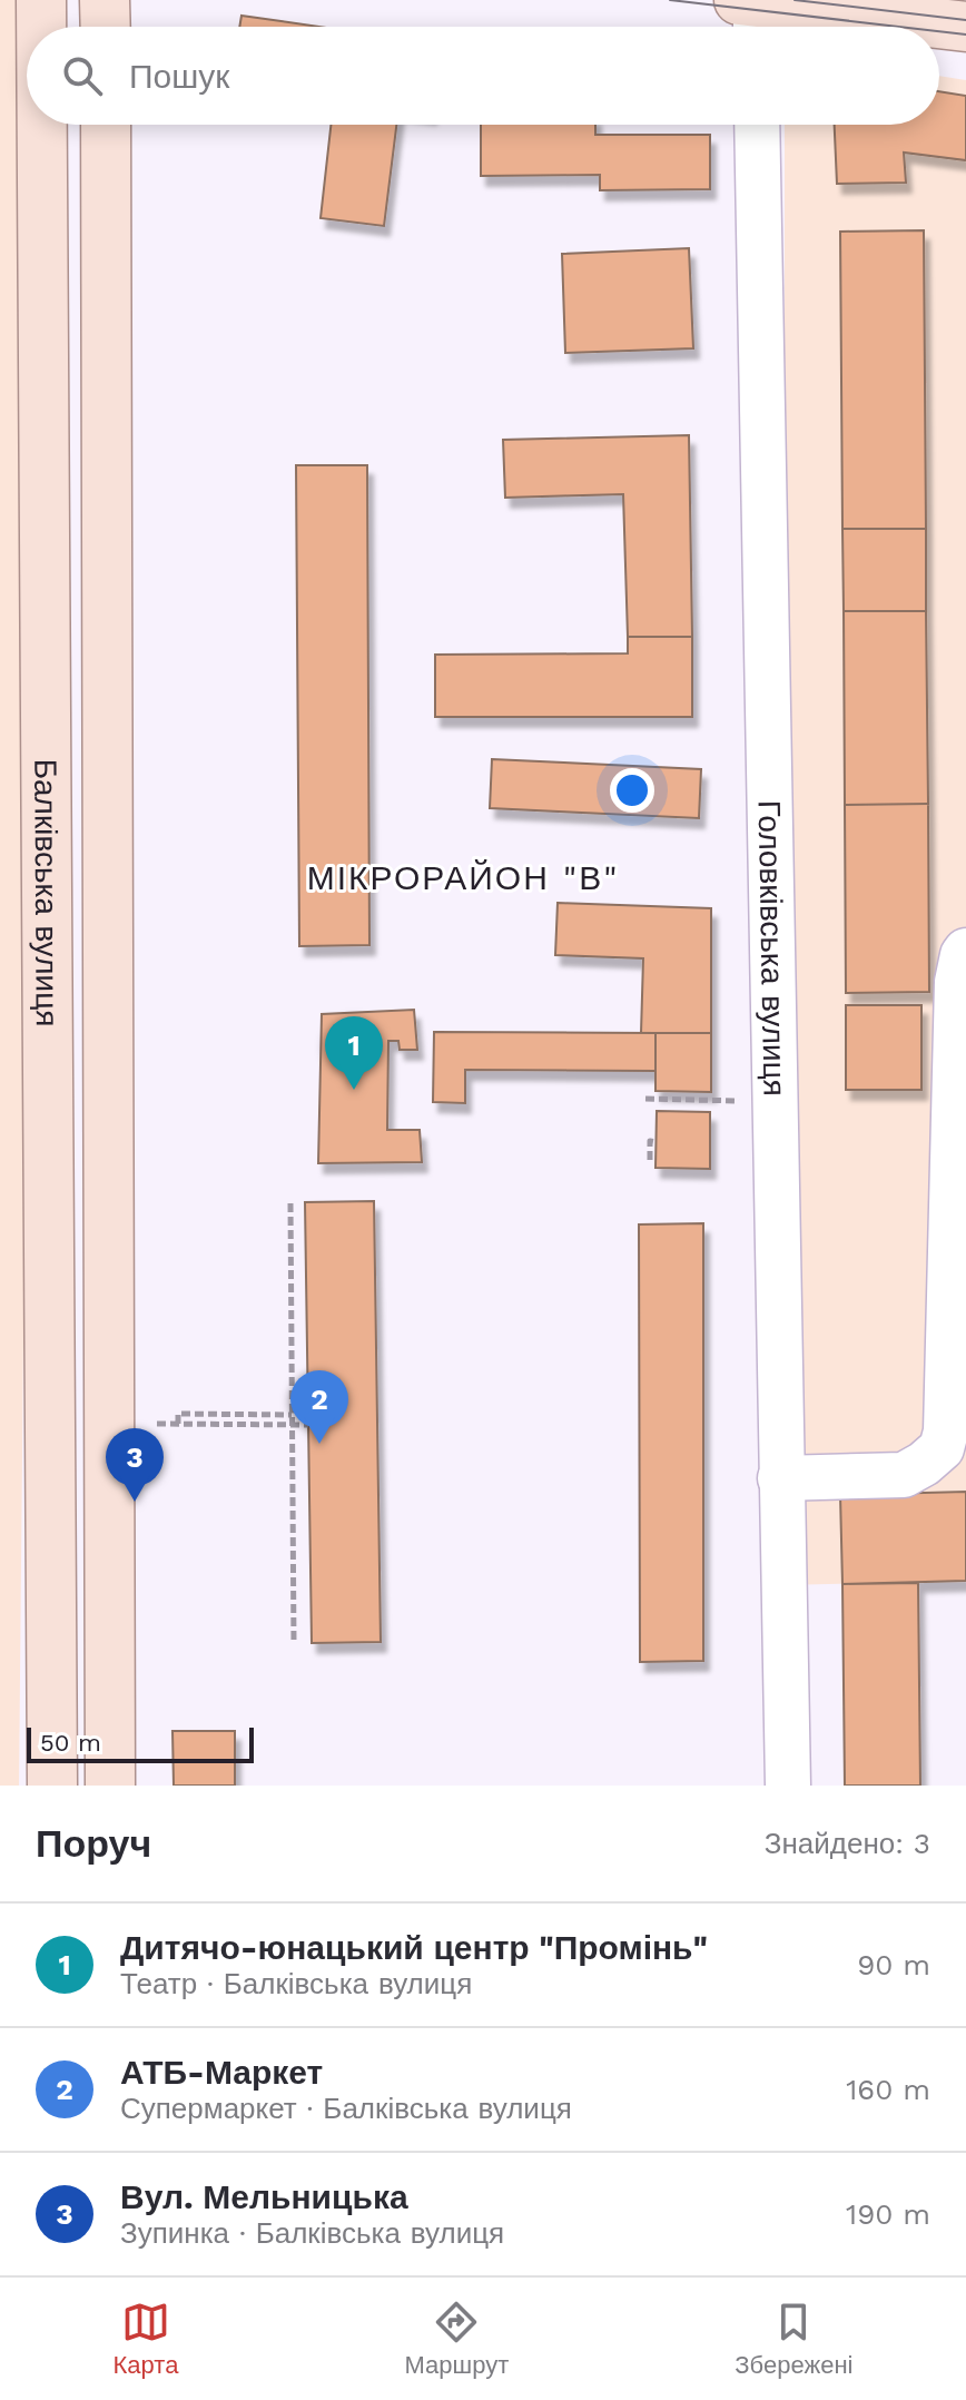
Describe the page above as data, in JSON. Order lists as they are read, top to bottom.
{
  "streets": {
    "main road": ["Балківська вулиця"],
    "street": ["Головківська вулиця"]
  },
  "districts": ["МІКРОРАЙОН \"В\""],
  "scale_bar": "50 m",
  "page": {
    "search": "Пошук",
    "pins": ["1", "2", "3"],
    "scale": "50 m",
    "heading": ["Поруч", "Знайдено: 3"],
    "list": [
      {
        "mark": "1",
        "name": "Дитячо-юнацький центр \"Промінь\"",
        "note": "Театр · Балківська вулиця",
        "value": "90 m"
      },
      {
        "mark": "2",
        "name": "АТБ-Маркет",
        "note": "Супермаркет · Балківська вулиця",
        "value": "160 m"
      },
      {
        "mark": "3",
        "name": "Вул. Мельницька",
        "note": "Зупинка · Балківська вулиця",
        "value": "190 m"
      }
    ],
    "nav": ["Карта", "Маршрут", "Збережені"]
  }
}
